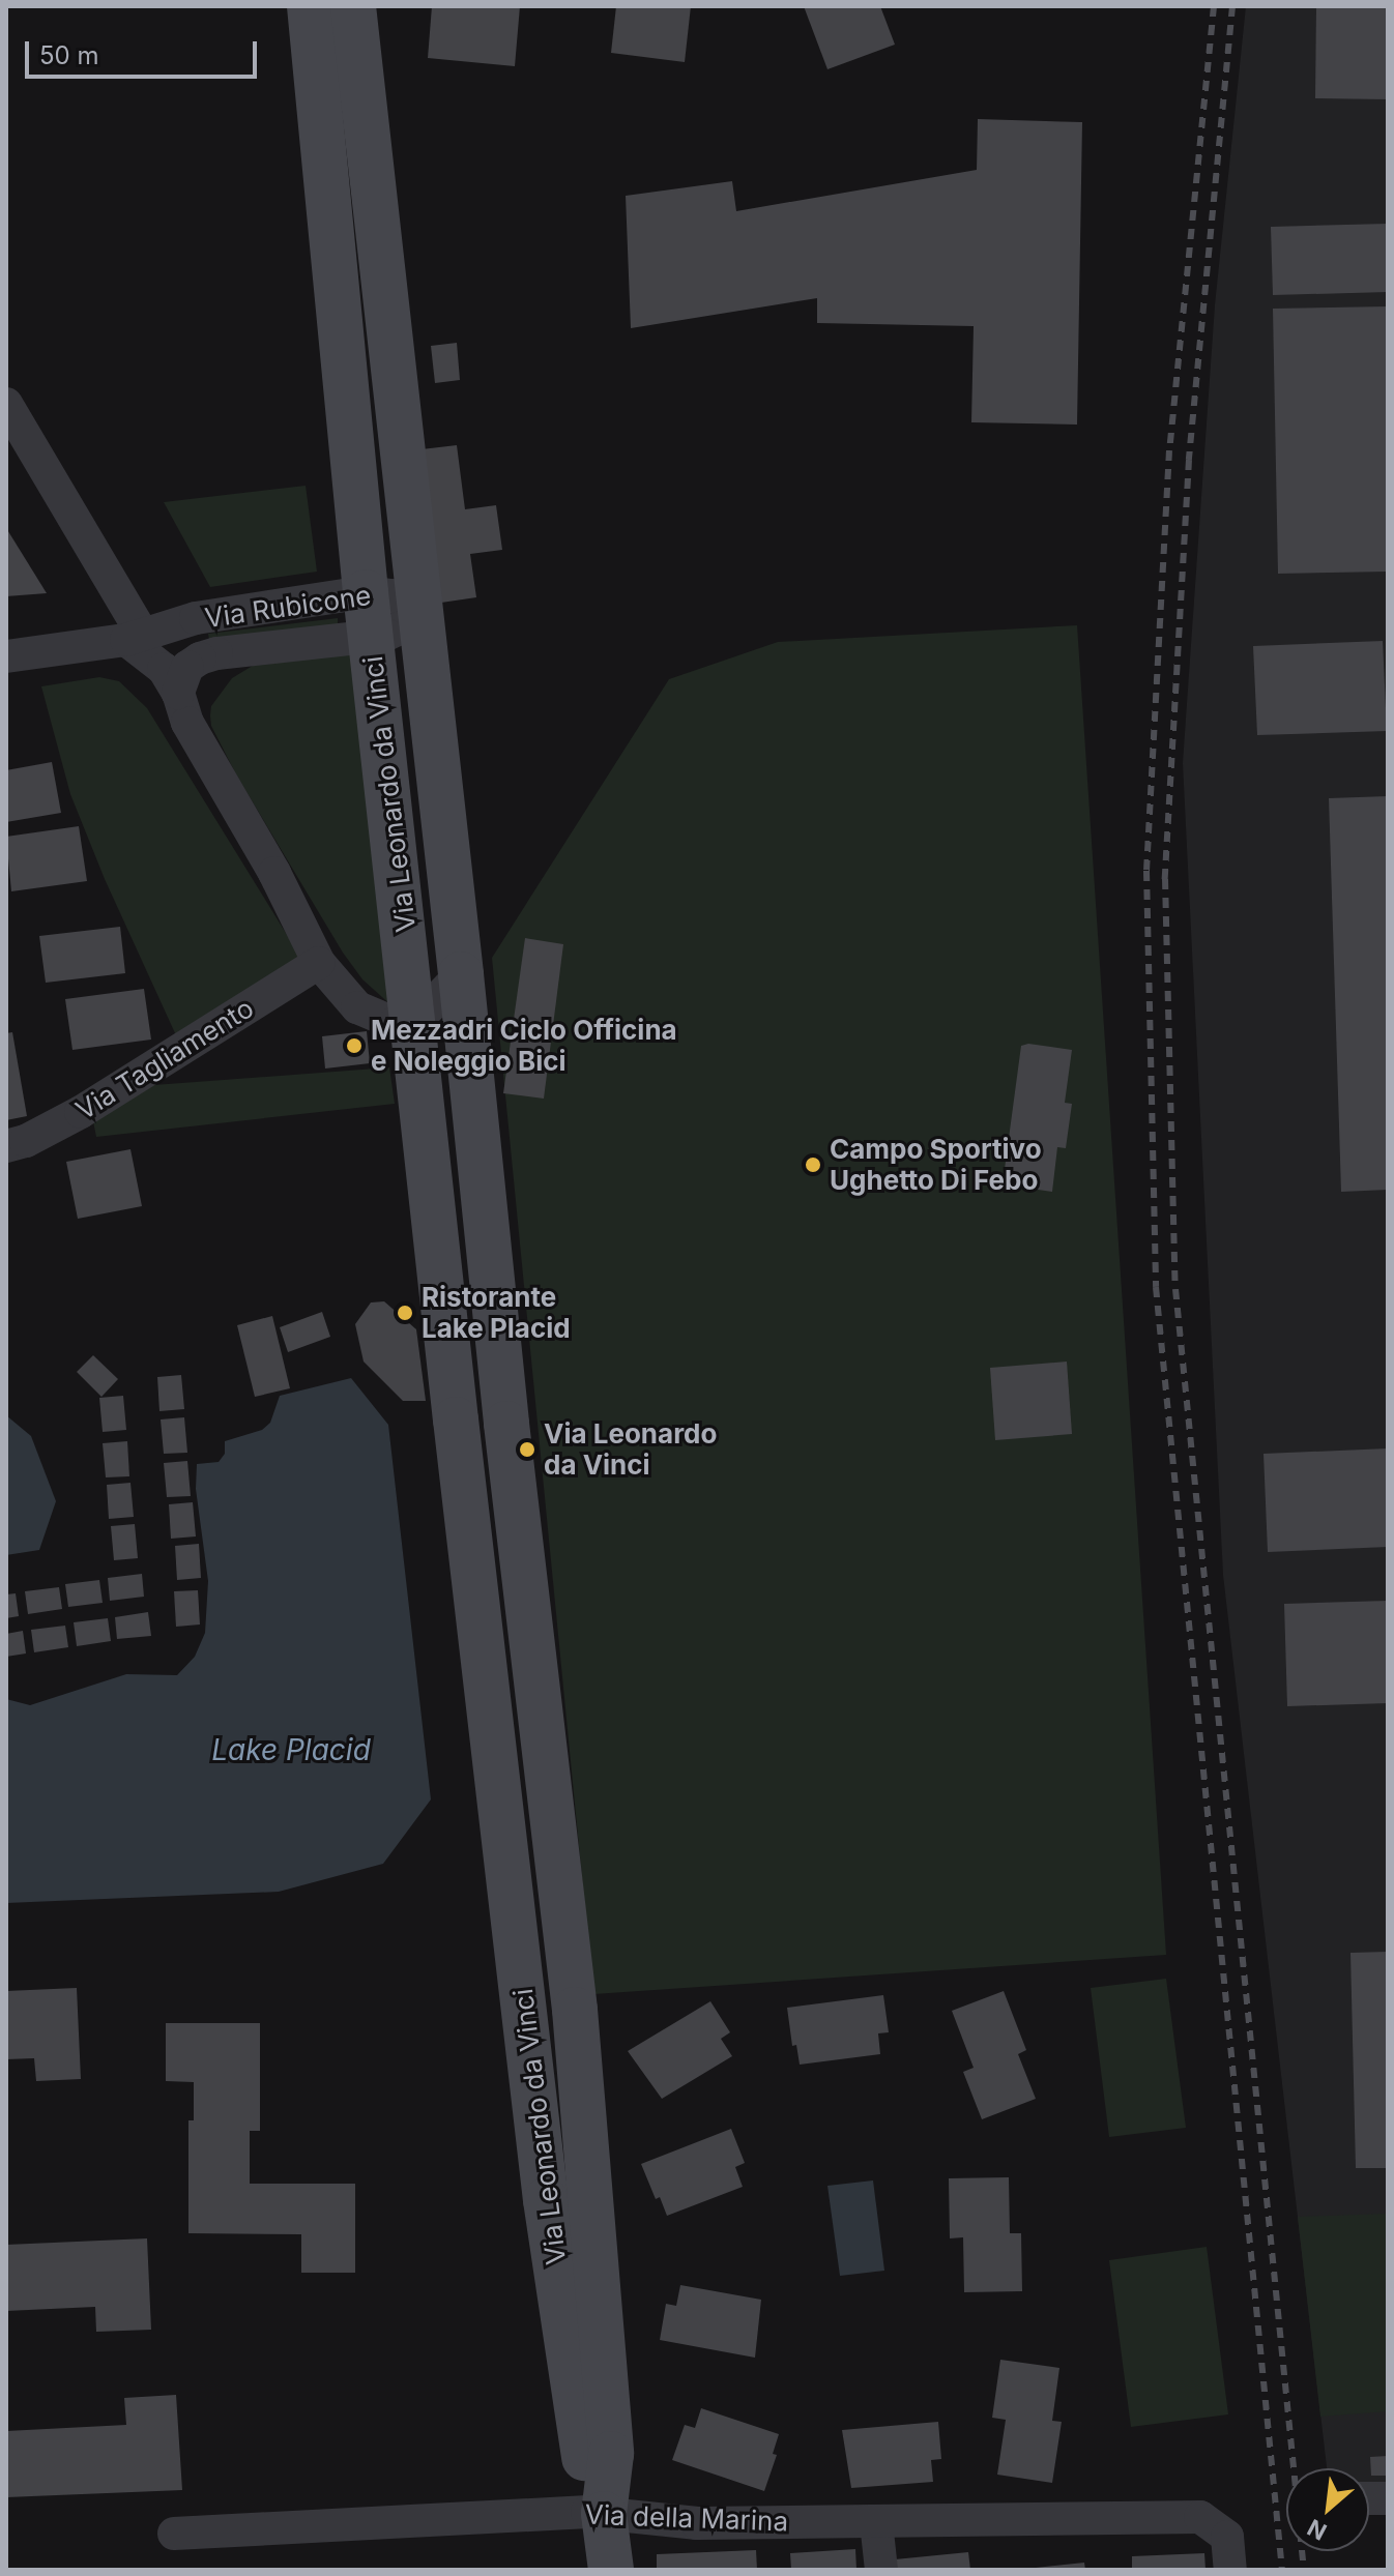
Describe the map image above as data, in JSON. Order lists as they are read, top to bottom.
{
  "streets": {
    "street": [
      "Via Rubicone",
      "Via Leonardo da Vinci",
      "Via Tagliamento",
      "Via della Marina"
    ]
  },
  "crossings": [
    ["Via Rubicone", "Via Leonardo da Vinci"],
    ["Via Leonardo da Vinci", "Via della Marina"]
  ],
  "water": ["Lake Placid"],
  "places": [
    "Mezzadri Ciclo Officina e Noleggio Bici",
    "Campo Sportivo Ughetto Di Febo",
    "Ristorante Lake Placid",
    "Via Leonardo da Vinci"
  ],
  "scale_bar": "50 m",
  "north": "bottom left"
}
